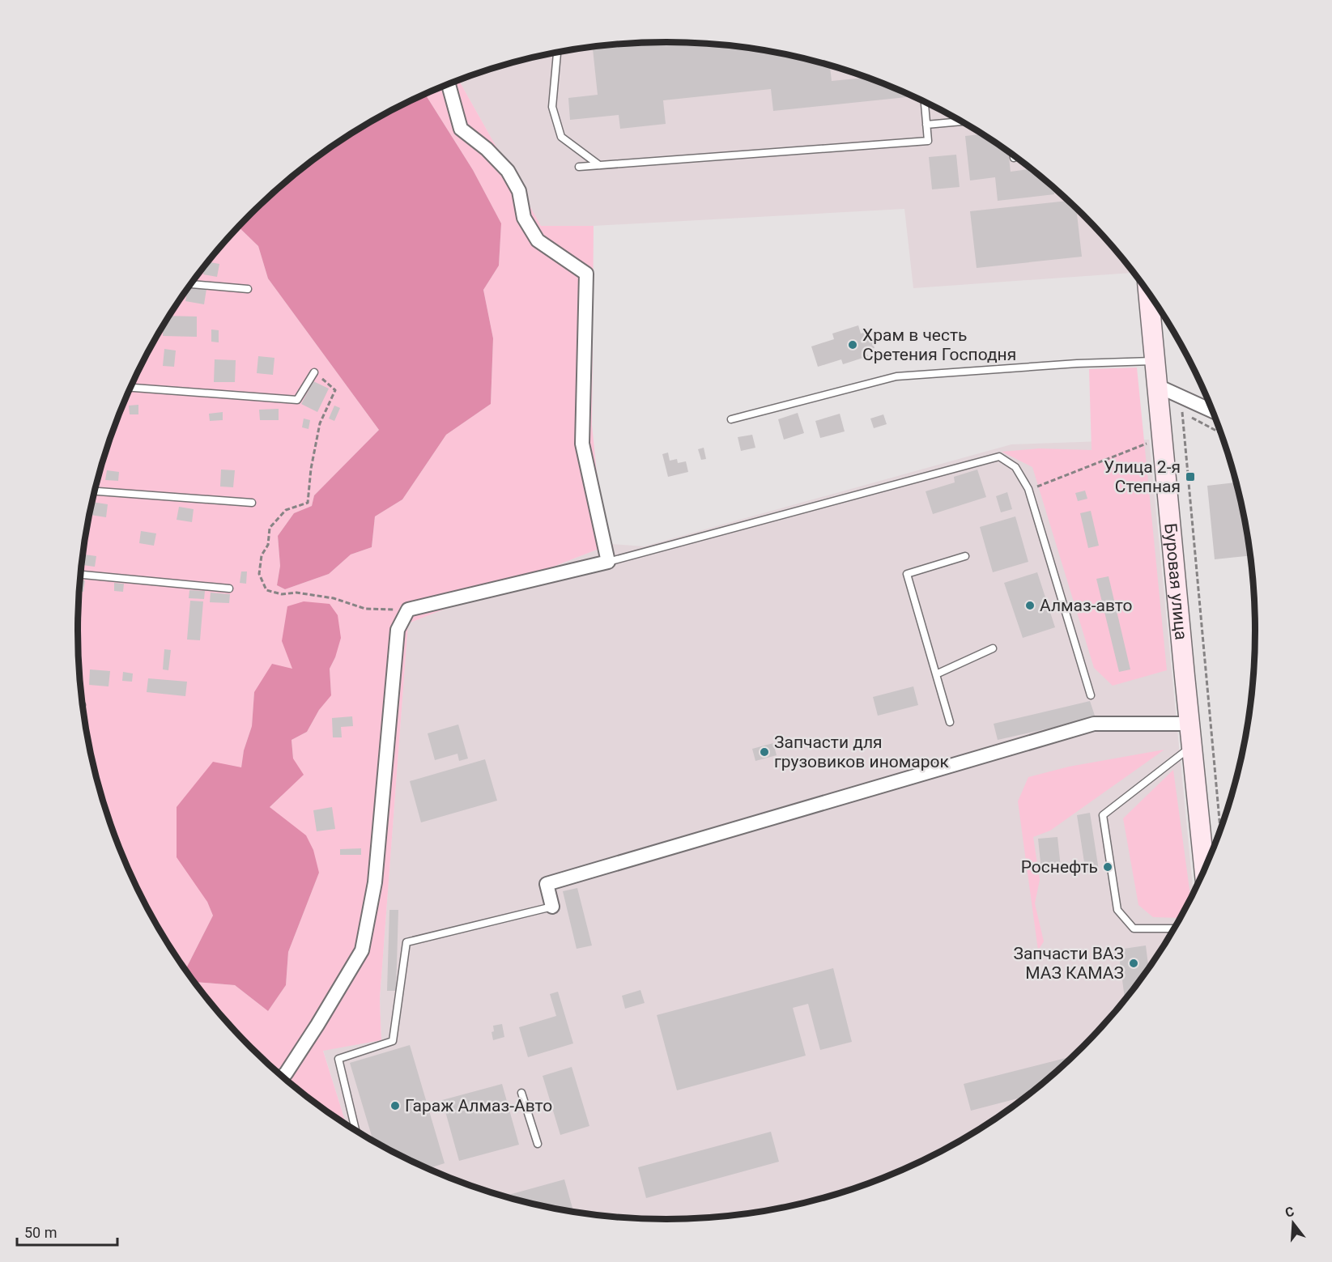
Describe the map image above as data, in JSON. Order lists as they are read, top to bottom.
{
  "streets": {
    "main road": ["Буровая улица"]
  },
  "places": {
    "other": [
      "Храм в честь Сретения Господня",
      "Алмаз-авто",
      "Запчасти для грузовиков иномарок",
      "Роснефть",
      "Запчасти ВАЗ МАЗ КАМАЗ",
      "Гараж Алмаз-Авто"
    ],
    "transit": ["Улица 2-я Степная"]
  },
  "scale_bar": "50 m",
  "north": "top"
}
